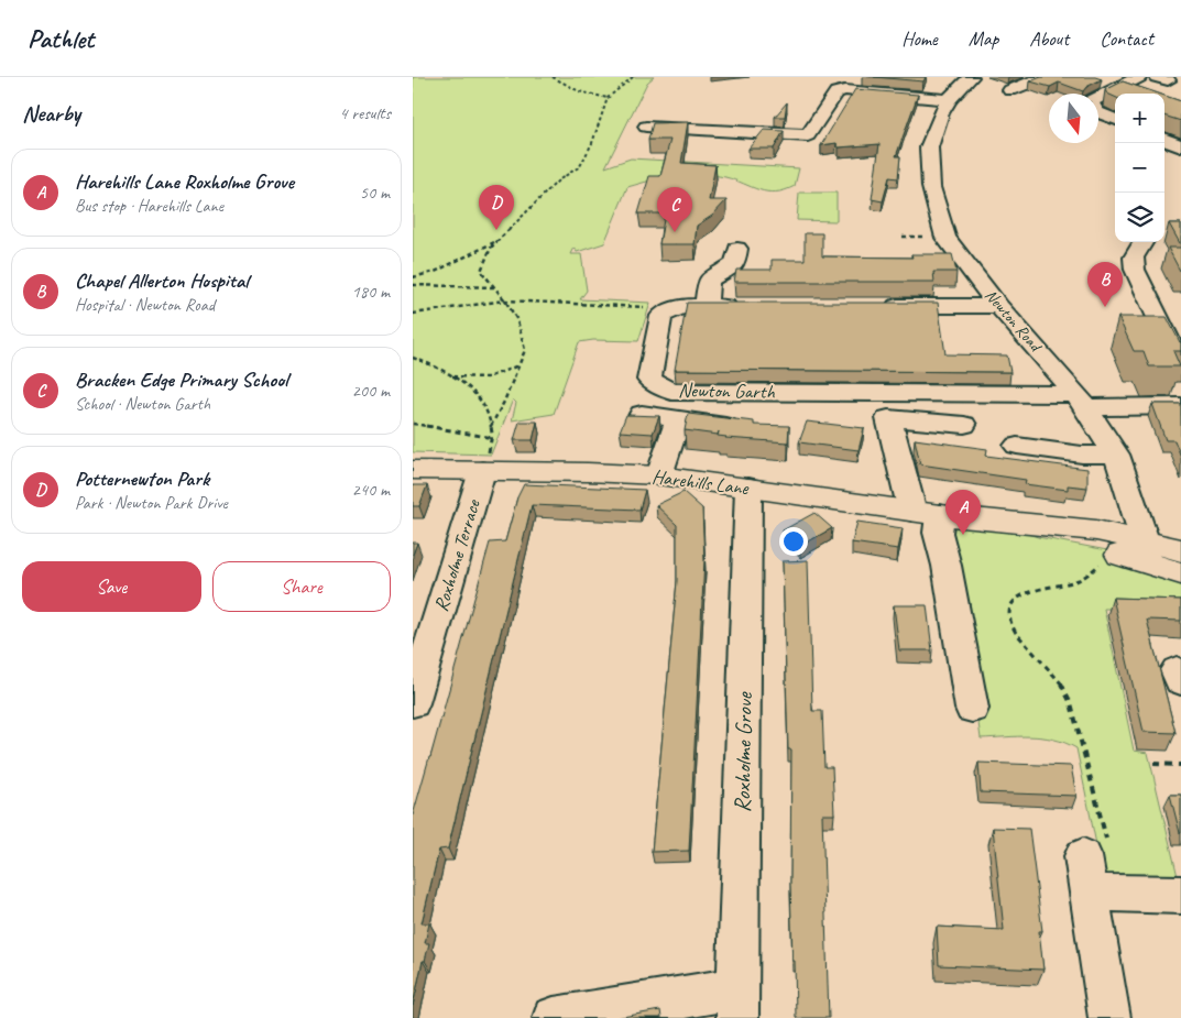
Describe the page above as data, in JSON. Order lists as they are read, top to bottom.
{
  "streets": {
    "main road": ["Harehills Lane"],
    "street": [
      "Newton Road",
      "Newton Garth",
      "Roxholme Terrace",
      "Roxholme Grove"
    ]
  },
  "crossings": [
    ["Newton Road", "Newton Garth"],
    ["Newton Road", "Harehills Lane"],
    ["Harehills Lane", "Roxholme Terrace"],
    ["Harehills Lane", "Roxholme Grove"]
  ],
  "north": "bottom",
  "page": {
    "header": "Pathlet",
    "nav": [
      "Home",
      "Map",
      "About",
      "Contact"
    ],
    "heading": ["Nearby", "4 results"],
    "map_buttons": ["+", "−"],
    "list": [
      {
        "mark": "A",
        "name": "Harehills Lane Roxholme Grove",
        "note": "Bus stop · Harehills Lane",
        "value": "50 m"
      },
      {
        "mark": "B",
        "name": "Chapel Allerton Hospital",
        "note": "Hospital · Newton Road",
        "value": "180 m"
      },
      {
        "mark": "C",
        "name": "Bracken Edge Primary School",
        "note": "School · Newton Garth",
        "value": "200 m"
      },
      {
        "mark": "D",
        "name": "Potternewton Park",
        "note": "Park · Newton Park Drive",
        "value": "240 m"
      }
    ],
    "pins": [
      "D",
      "C",
      "B",
      "A"
    ],
    "buttons": ["Save", "Share"]
  }
}
